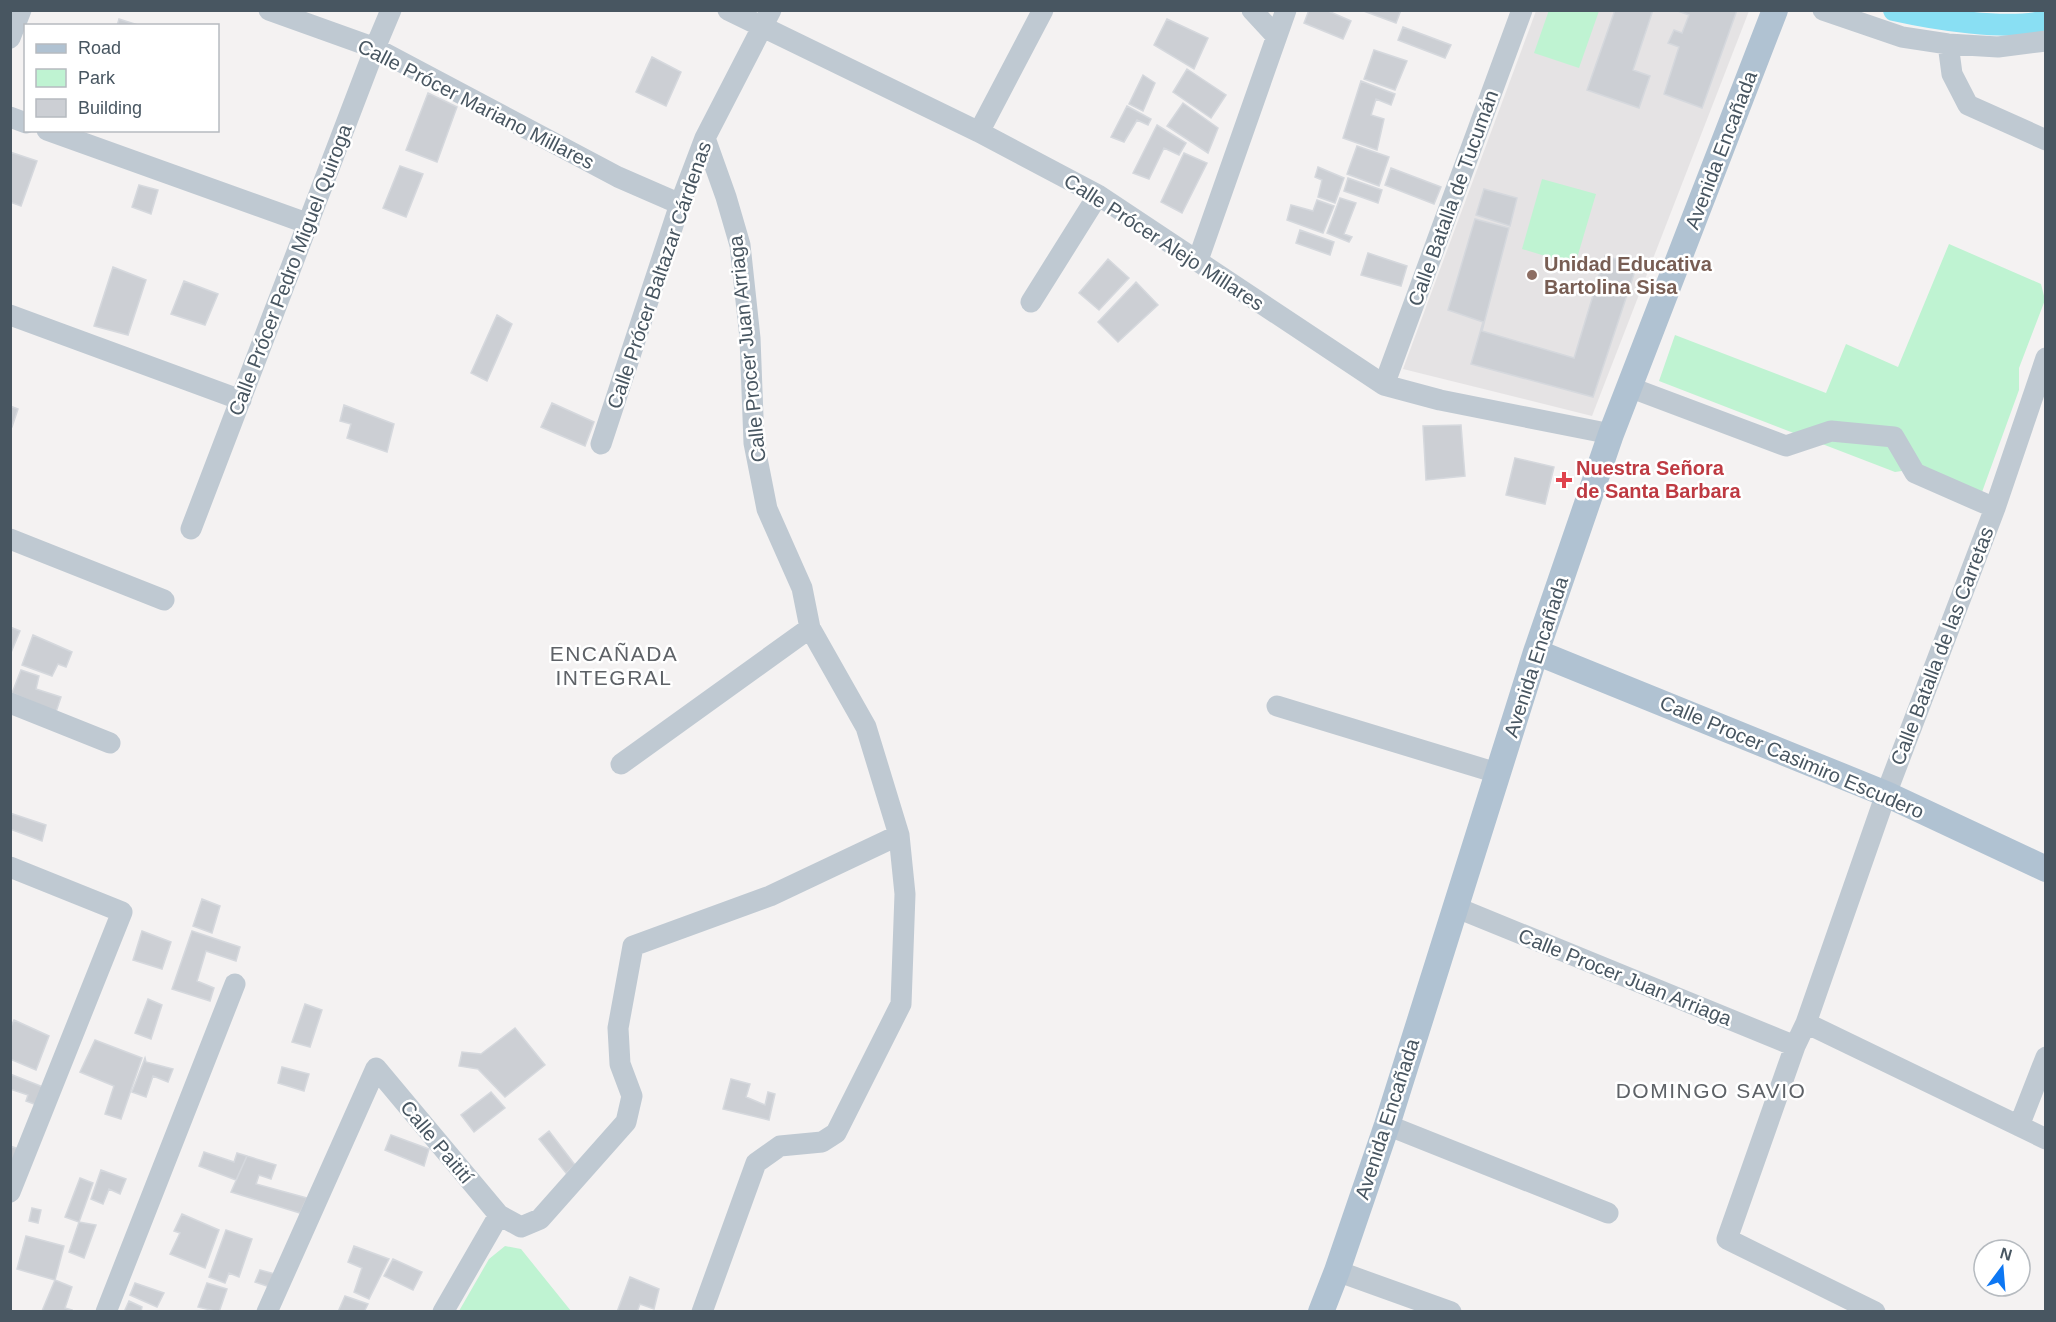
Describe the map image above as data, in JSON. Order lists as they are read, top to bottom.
{
  "streets": {
    "main road": ["Avenida Encañada", "Calle Procer Casimiro Escudero"],
    "street": [
      "Calle Prócer Mariano Millares",
      "Calle Batalla de Tucumán",
      "Calle Prócer Alejo Millares",
      "Calle Prócer Pedro Miguel Quiroga",
      "Calle Prócer Baltazar Cárdenas",
      "Calle Procer Juan Arriaga",
      "Calle Batalla de las Carretas",
      "Calle Paitití"
    ]
  },
  "crossings": [
    ["Calle Prócer Mariano Millares", "Calle Prócer Pedro Miguel Quiroga"],
    ["Calle Prócer Mariano Millares", "Calle Prócer Baltazar Cárdenas"],
    ["Avenida Encañada", "Calle Prócer Alejo Millares"],
    ["Avenida Encañada", "Calle Procer Juan Arriaga"],
    ["Avenida Encañada", "Calle Procer Casimiro Escudero"],
    ["Calle Batalla de Tucumán", "Calle Prócer Alejo Millares"],
    ["Calle Prócer Alejo Millares", "Calle Prócer Baltazar Cárdenas"],
    ["Calle Prócer Baltazar Cárdenas", "Calle Procer Juan Arriaga"],
    ["Calle Procer Juan Arriaga", "Calle Batalla de las Carretas"],
    ["Calle Batalla de las Carretas", "Calle Procer Casimiro Escudero"]
  ],
  "districts": ["ENCAÑADA INTEGRAL", "DOMINGO SAVIO"],
  "places": {
    "other": ["Unidad Educativa Bartolina Sisa"],
    "health": ["Nuestra Señora de Santa Barbara"]
  },
  "legend": ["Road", "Park", "Building"],
  "north": "top"
}
